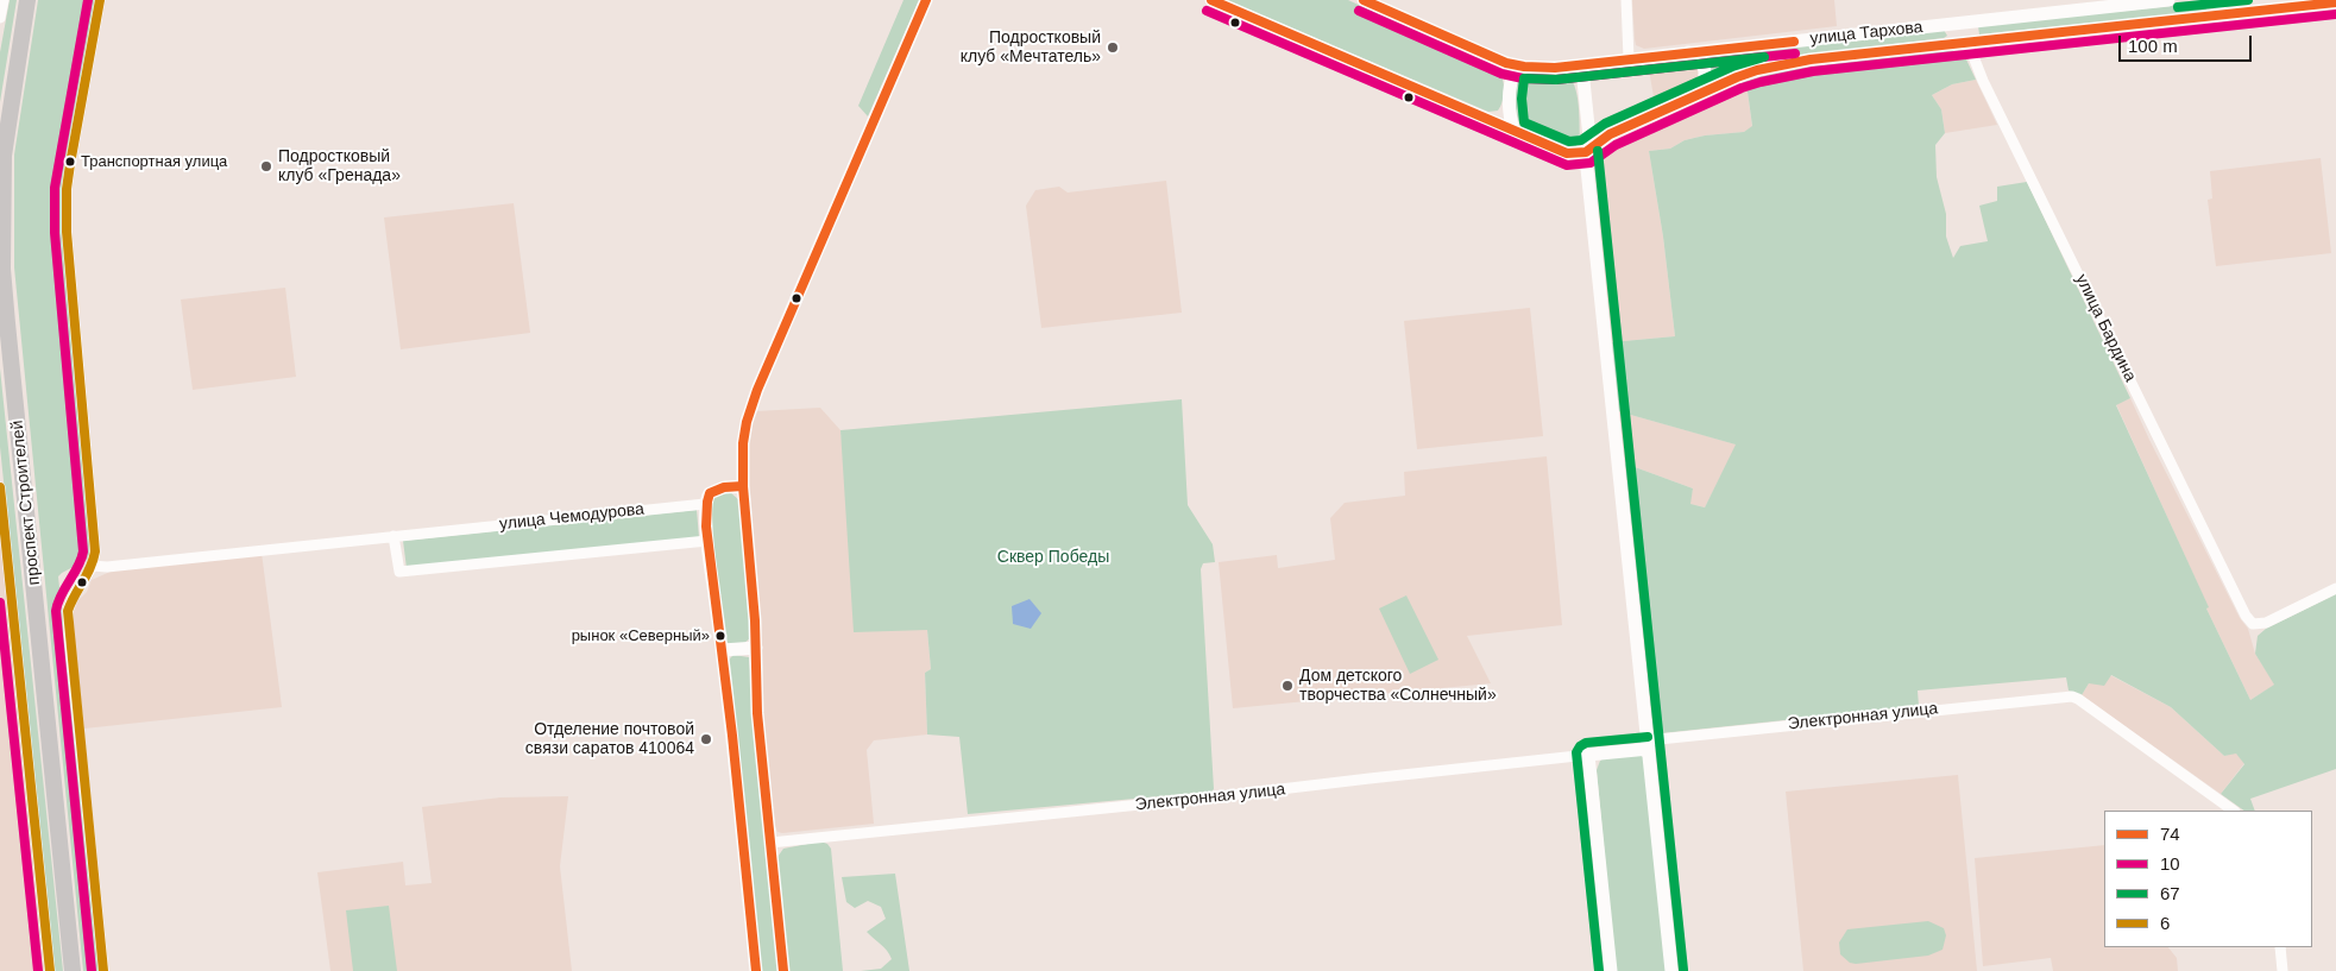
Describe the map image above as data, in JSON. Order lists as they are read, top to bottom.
{
  "streets": {
    "main road": ["проспект Строителей"],
    "street": [
      "улица Тархова",
      "улица Бардина",
      "улица Чемодурова",
      "Электронная улица"
    ]
  },
  "crossings": [
    ["улица Тархова", "улица Бардина"]
  ],
  "parks": ["Сквер Победы"],
  "places": [
    "Подростковый клуб «Мечтатель»",
    "Транспортная улица",
    "Подростковый клуб «Гренада»",
    "рынок «Северный»",
    "Дом детского творчества «Солнечный»",
    "Отделение почтовой связи саратов 410064"
  ],
  "lines": [
    "transit line 74",
    "transit line 10",
    "transit line 67",
    "transit line 6"
  ],
  "legend": [
    "74",
    "10",
    "67",
    "6"
  ],
  "scale_bar": "100 m"
}
